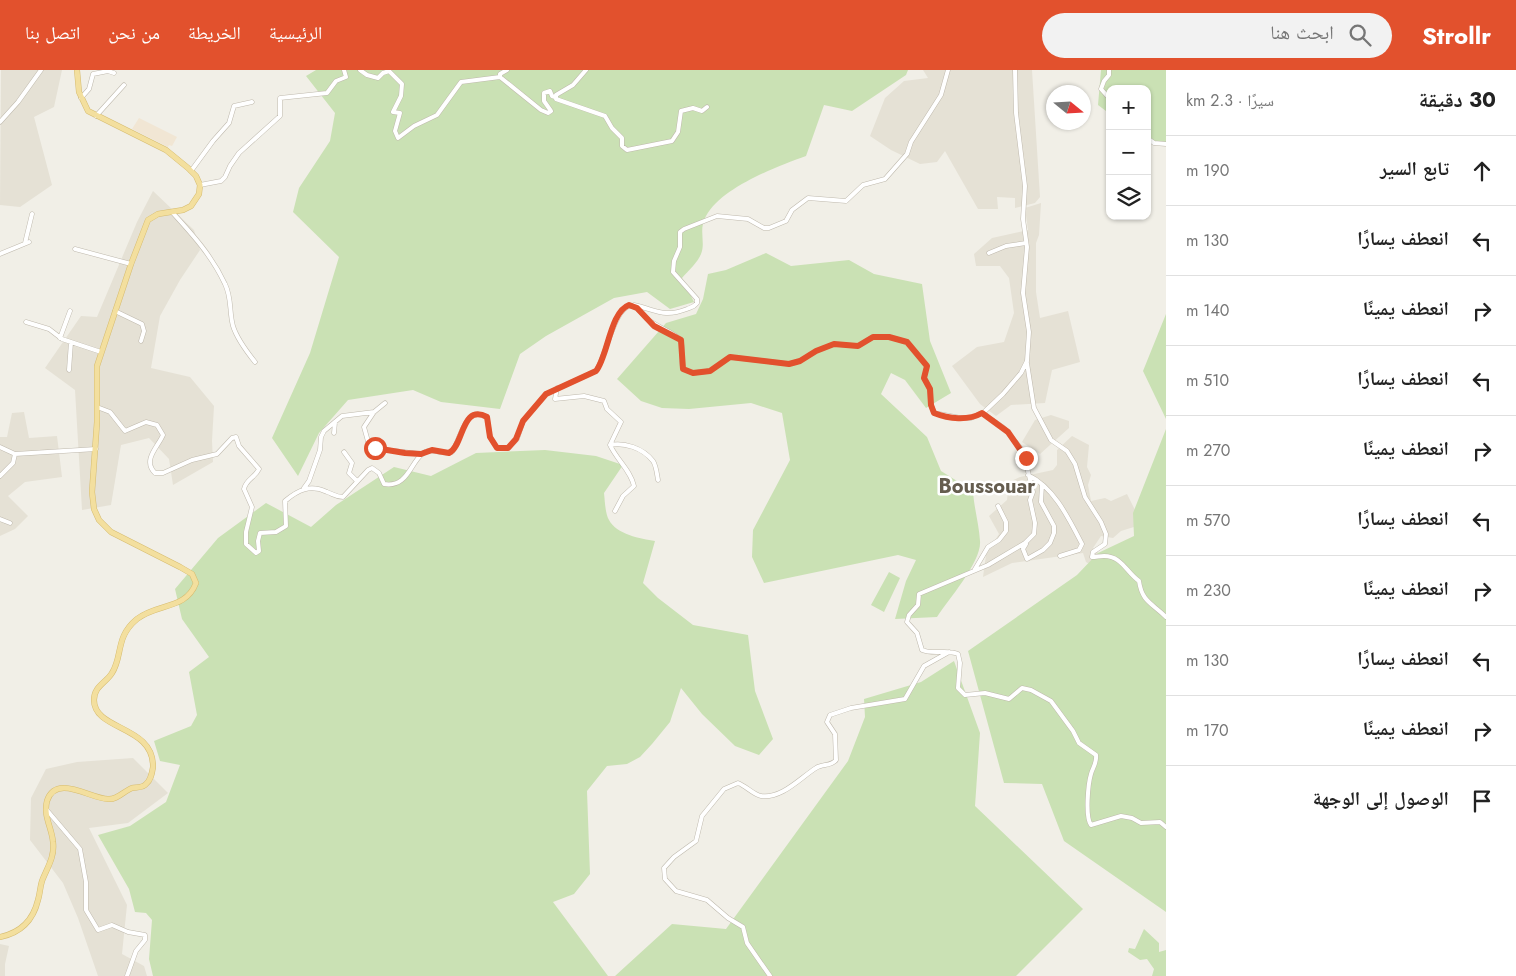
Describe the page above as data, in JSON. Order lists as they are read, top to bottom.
{
  "districts": ["Boussouar"],
  "north": "right",
  "page": {
    "header": "Strollr",
    "search": "ابحث هنا",
    "nav": [
      "الرئيسية",
      "الخريطة",
      "من نحن",
      "اتصل بنا"
    ],
    "heading": ["30 دقيقة", "سيرًا · 2.3 km"],
    "map_buttons": ["+", "−"],
    "list": [
      ["تابع السير", "190 m"],
      ["انعطف يسارًا", "130 m"],
      ["انعطف يمينًا", "140 m"],
      ["انعطف يسارًا", "510 m"],
      ["انعطف يمينًا", "270 m"],
      ["انعطف يسارًا", "570 m"],
      ["انعطف يمينًا", "230 m"],
      ["انعطف يسارًا", "130 m"],
      ["انعطف يمينًا", "170 m"],
      "الوصول إلى الوجهة"
    ]
  }
}
